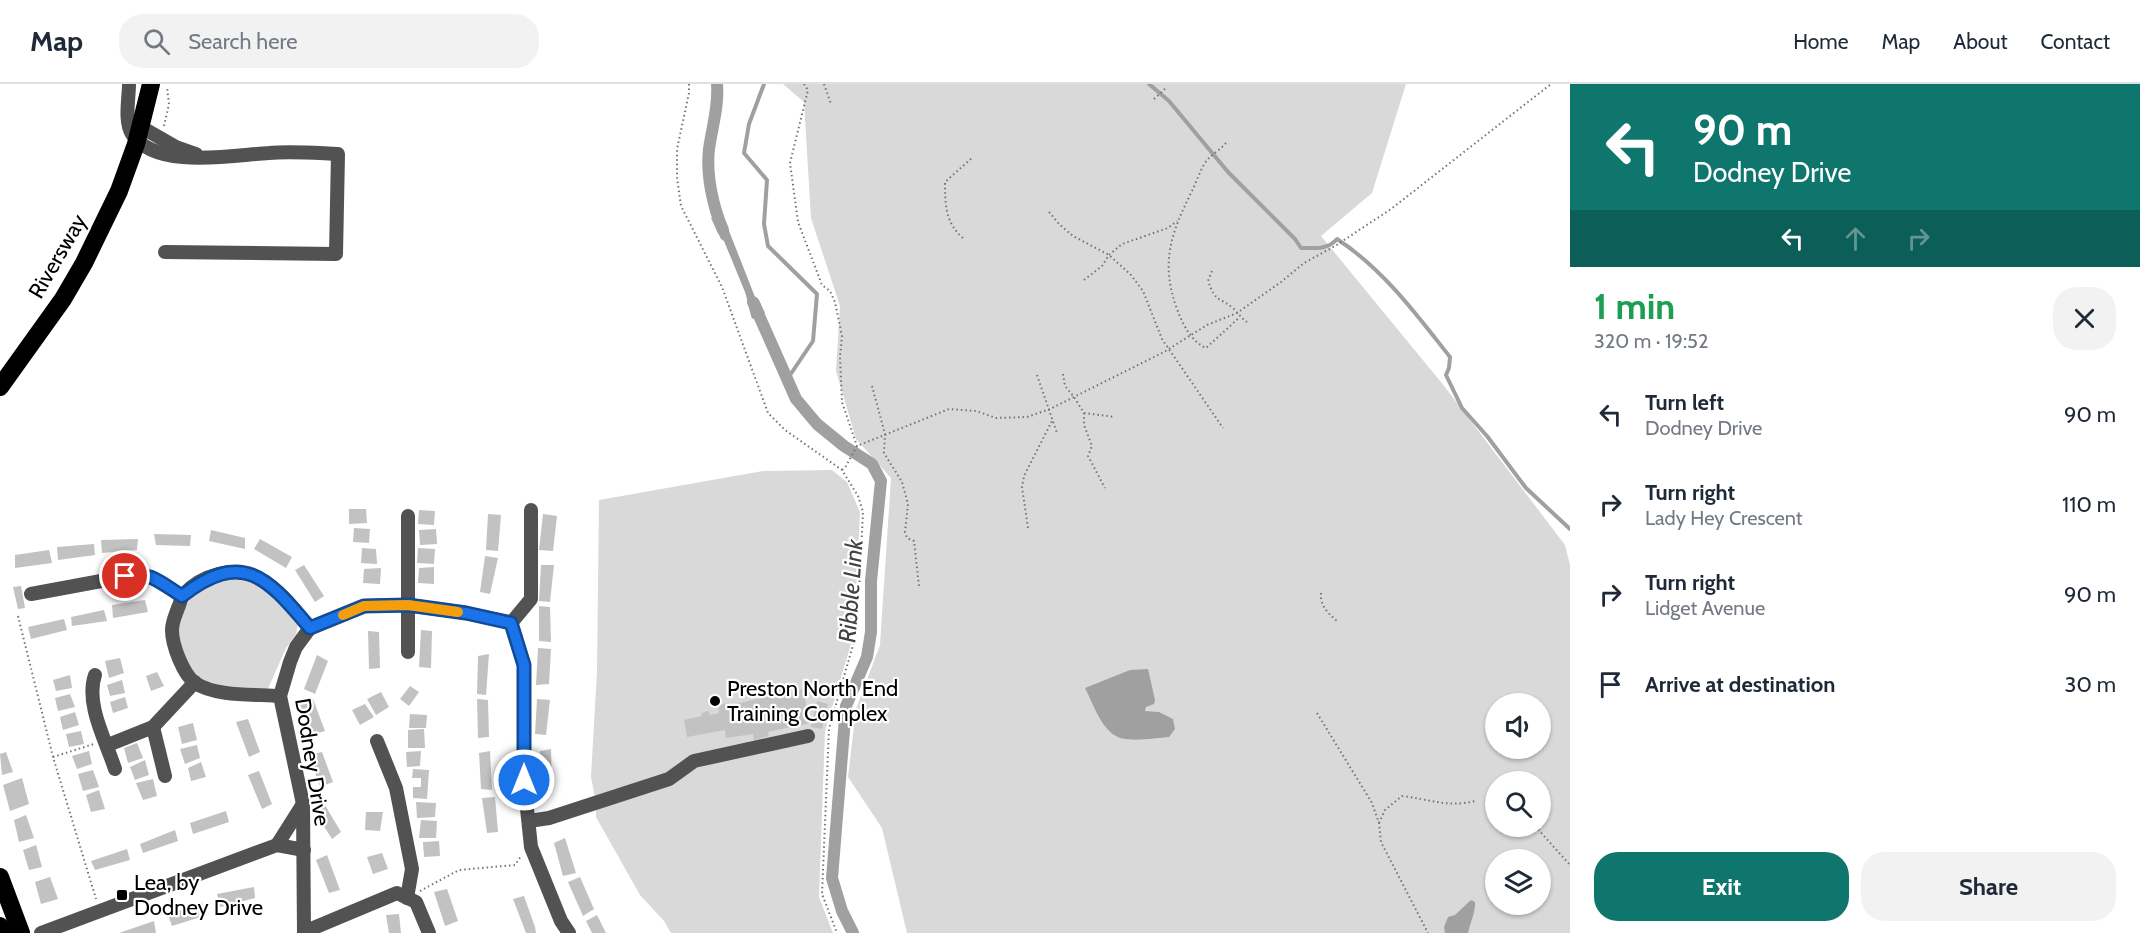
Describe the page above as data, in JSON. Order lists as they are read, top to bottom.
{
  "streets": {
    "highway": ["Riversway"],
    "street": ["Dodney Drive"]
  },
  "water": ["Ribble Link"],
  "places": {
    "other": ["Preston North End Training Complex"],
    "transit": ["Lea, by Dodney Drive"]
  },
  "page": {
    "header": "Map",
    "search": "Search here",
    "nav": [
      "Home",
      "Map",
      "About",
      "Contact"
    ],
    "turn": ["90 m", "Dodney Drive"],
    "heading": ["1 min", "320 m · 19:52"],
    "list": [
      {
        "name": "Turn left",
        "note": "Dodney Drive",
        "value": "90 m"
      },
      {
        "name": "Turn right",
        "note": "Lady Hey Crescent",
        "value": "110 m"
      },
      {
        "name": "Turn right",
        "note": "Lidget Avenue",
        "value": "90 m"
      },
      {
        "name": "Arrive at destination",
        "value": "30 m"
      }
    ],
    "buttons": ["Exit", "Share"]
  }
}
